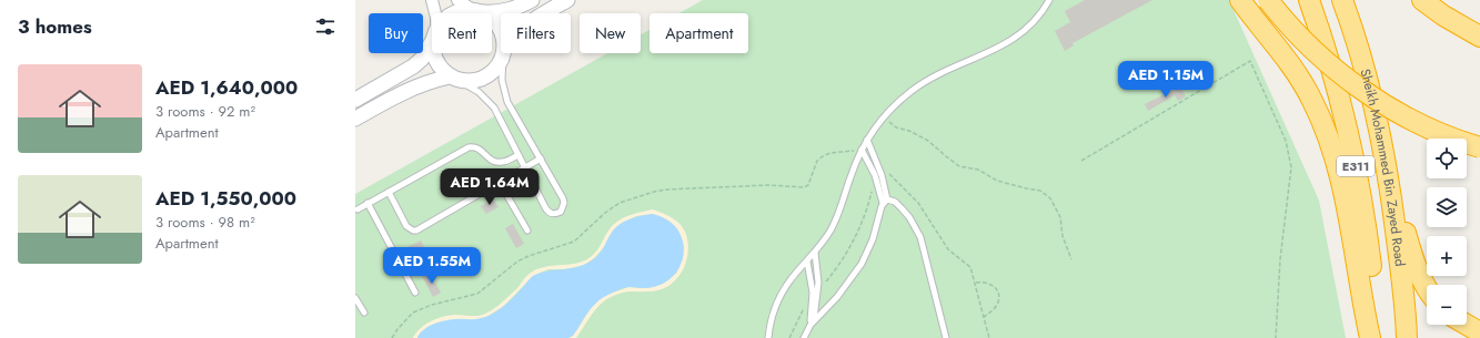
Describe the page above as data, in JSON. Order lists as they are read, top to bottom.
{
  "streets": {
    "highway": ["E311", "Sheikh Mohammed Bin Zayed Road"]
  },
  "page": {
    "heading": "3 homes",
    "chip": [
      "Buy",
      "Rent",
      "Filters",
      "New",
      "Apartment"
    ],
    "list": [
      {
        "name": "AED 1,640,000",
        "note": "3 rooms · 92 m² · Apartment"
      },
      {
        "name": "AED 1,550,000",
        "note": "3 rooms · 98 m² · Apartment"
      }
    ],
    "price": ["AED 1.15M", "AED 1.64M", "AED 1.55M"],
    "map_buttons": ["+", "−"]
  }
}
